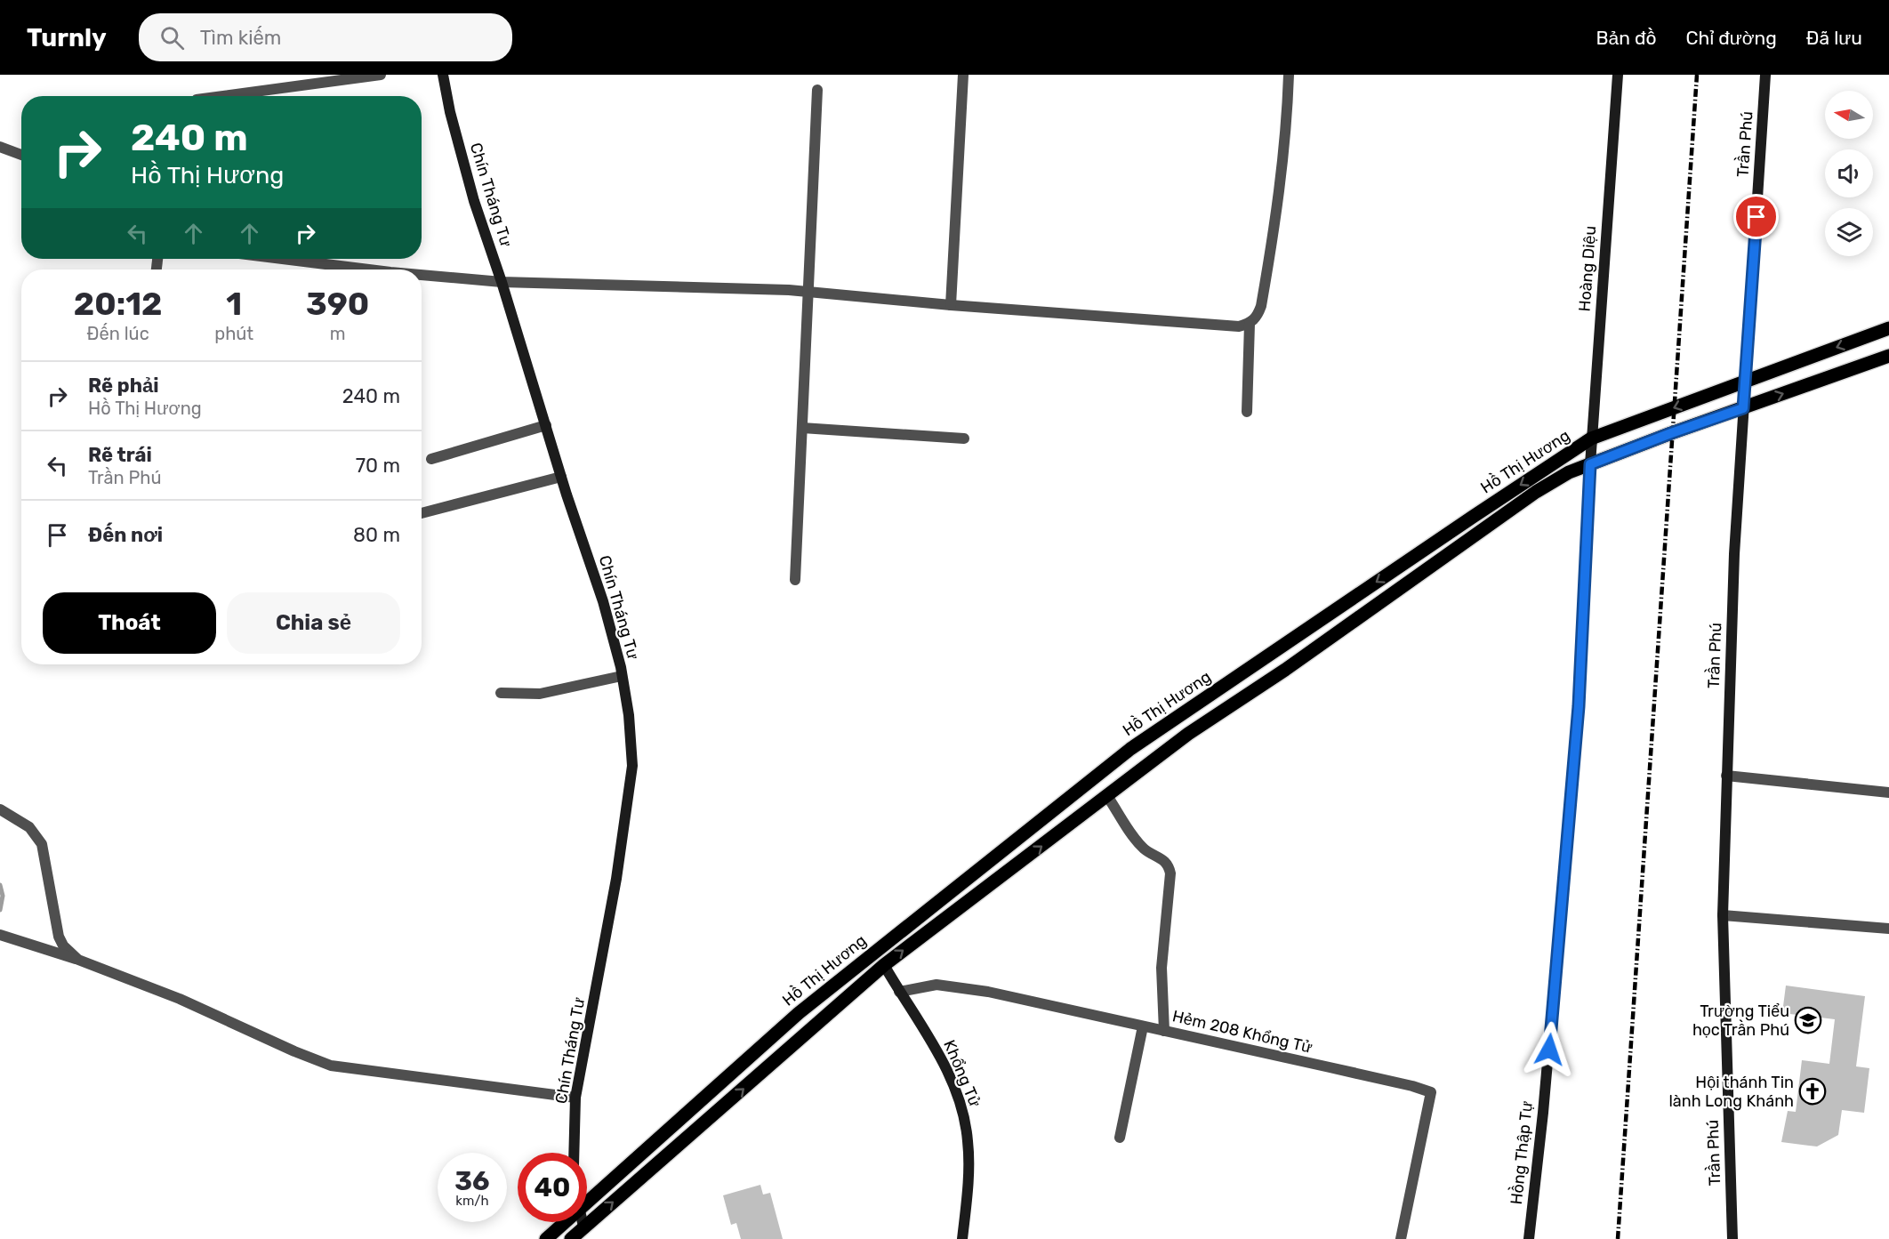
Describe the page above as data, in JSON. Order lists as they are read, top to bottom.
{
  "streets": {
    "main road": ["Hồ Thị Hương"],
    "street": [
      "Trần Phú",
      "Chín Tháng Tư",
      "Hoàng Diệu",
      "Hẻm 208 Khổng Tử",
      "Khổng Tử",
      "Hồng Thập Tự"
    ]
  },
  "crossings": [
    ["Trần Phú", "Hồ Thị Hương"],
    ["Hoàng Diệu", "Hồ Thị Hương"],
    ["Hoàng Diệu", "Hồng Thập Tự"],
    ["Hồ Thị Hương", "Khổng Tử"],
    ["Hồ Thị Hương", "Hồng Thập Tự"],
    ["Hẻm 208 Khổng Tử", "Khổng Tử"]
  ],
  "places": {
    "school or university": ["Trường Tiểu học Trần Phú"],
    "church": ["Hội thánh Tin lành Long Khánh"]
  },
  "north": "left",
  "page": {
    "header": "Turnly",
    "search": "Tìm kiếm",
    "nav": ["Bản đồ", "Chỉ đường", "Đã lưu"],
    "turn": ["240 m", "Hồ Thị Hương"],
    "eta": [
      "20:12",
      "Đến lúc",
      "1",
      "phút",
      "390",
      "m"
    ],
    "list": [
      {
        "name": "Rẽ phải",
        "note": "Hồ Thị Hương",
        "value": "240 m"
      },
      {
        "name": "Rẽ trái",
        "note": "Trần Phú",
        "value": "70 m"
      },
      {
        "name": "Đến nơi",
        "value": "80 m"
      }
    ],
    "buttons": ["Thoát", "Chia sẻ"],
    "speed": "36 km/h",
    "limit": "40"
  }
}
